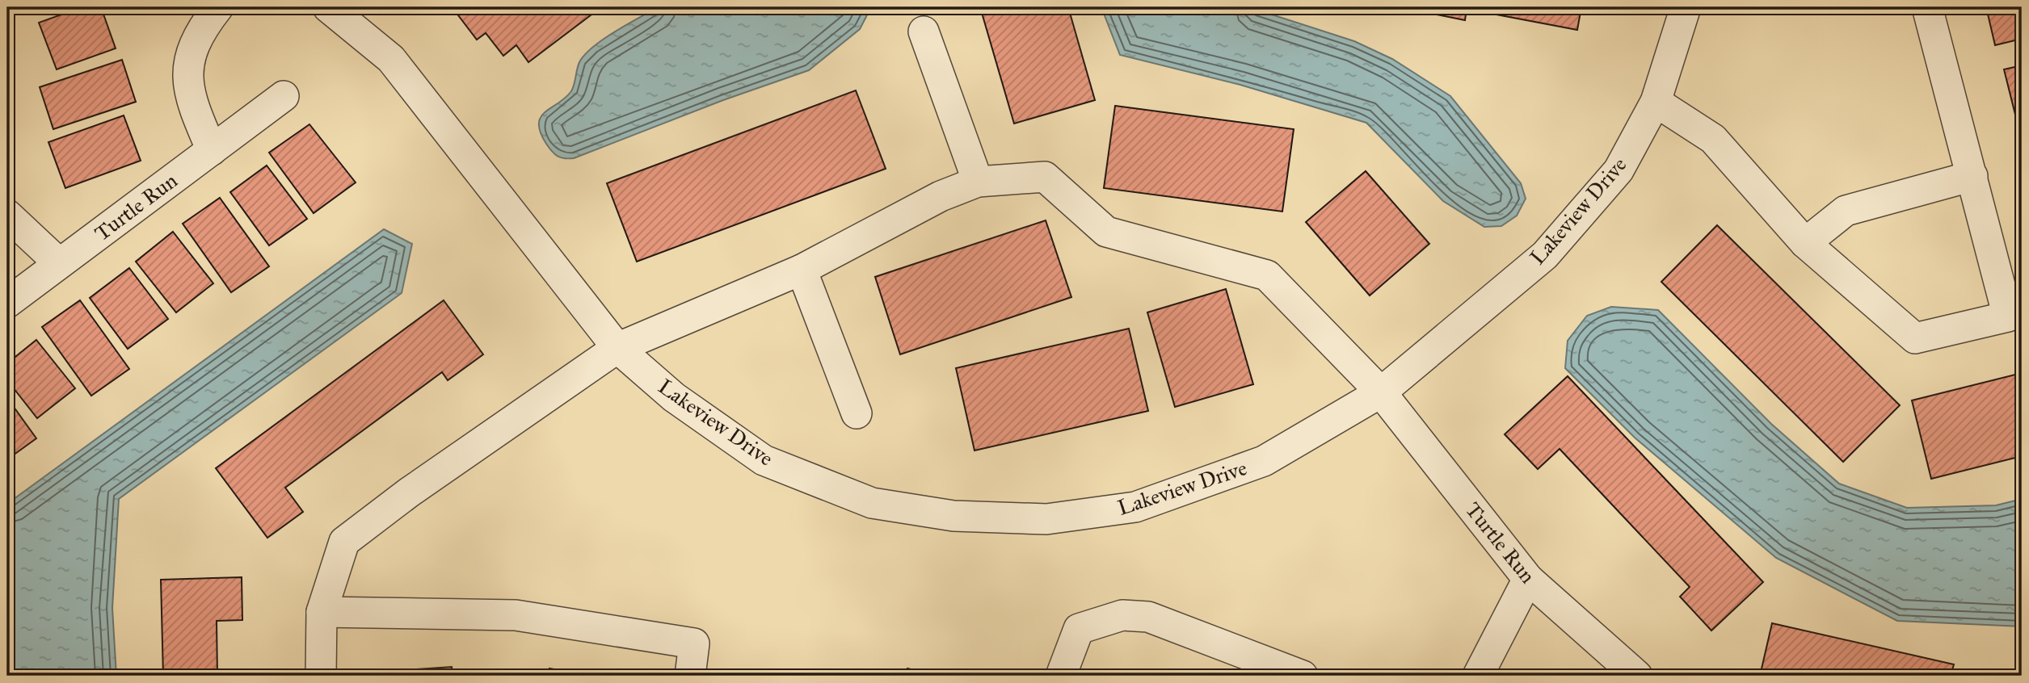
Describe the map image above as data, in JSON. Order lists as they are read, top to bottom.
{
  "streets": {
    "street": ["Turtle Run", "Lakeview Drive"]
  },
  "crossings": [
    ["Turtle Run", "Lakeview Drive"]
  ]
}
